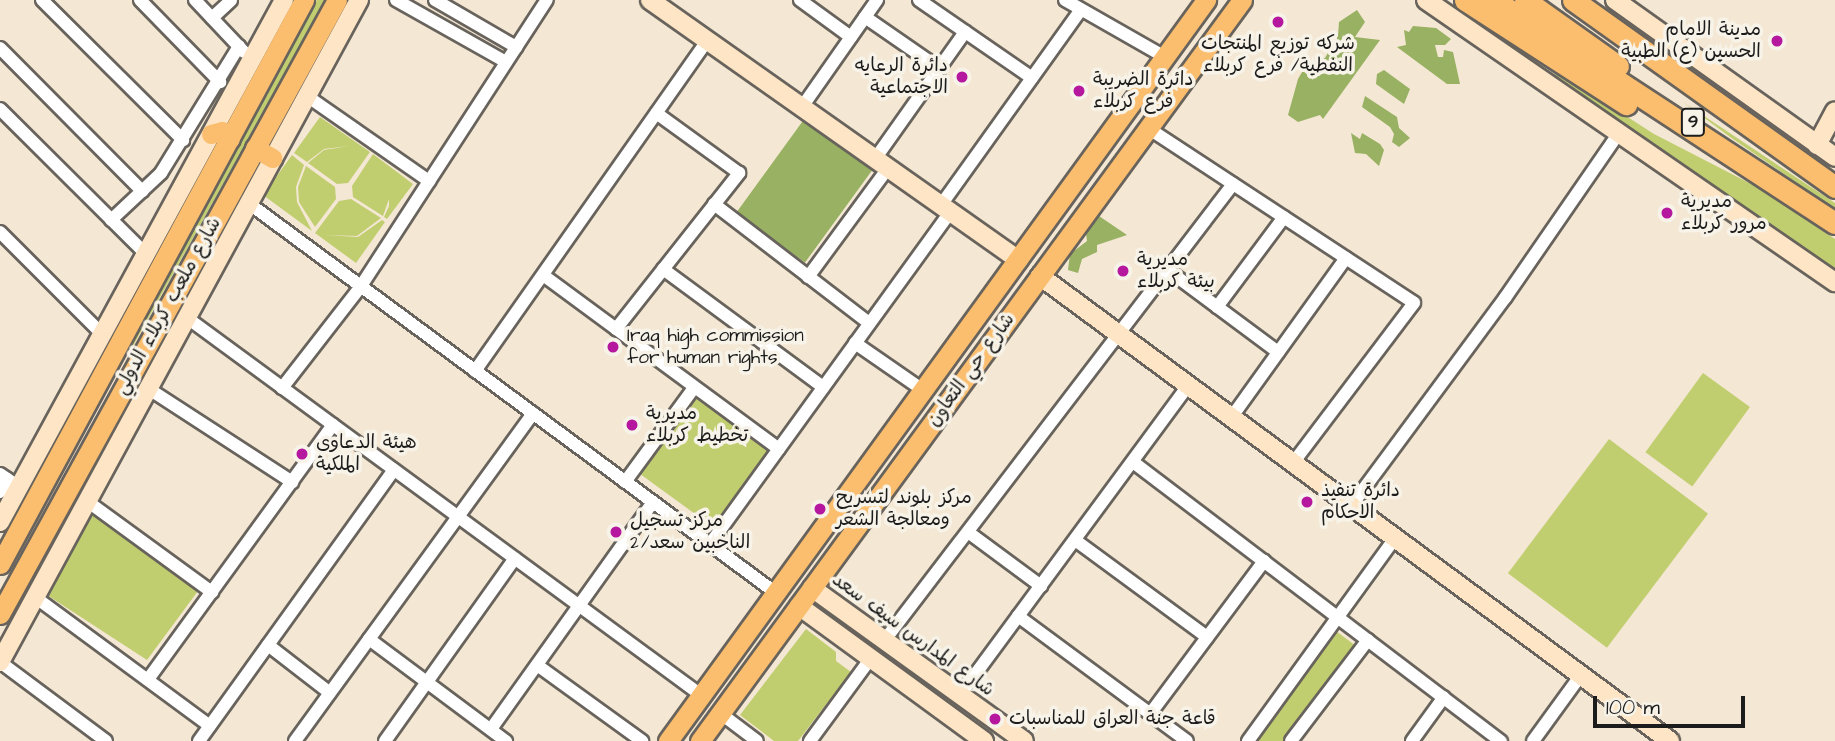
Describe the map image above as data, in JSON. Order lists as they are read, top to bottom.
{
  "streets": {
    "highway": ["9"],
    "main road": ["شارع ملعب كربلاء الدولي", "شارع حي التعاون"],
    "street": ["شارع المدارس سيف سعد"]
  },
  "crossings": [
    ["شارع حي التعاون", "شارع المدارس سيف سعد"]
  ],
  "places": [
    "شركه توزيع المنتجات النفطية/ فرع كربلاء",
    "مدينة الامام الحسين (ع) الطبية",
    "دائرة الرعايه الاجتماعية",
    "دائرة الضريبة فرع كربلاء",
    "مديرية مرور كربلاء",
    "مديرية بيئة كربلاء",
    "Iraq high commission for human rights",
    "مديرية تخطيط كربلاء",
    "هيئة الدعاوى الملكية",
    "دائرة تنفيذ الاحكام",
    "مركز بلوند لتسريح ومعالجة الشعر",
    "مركز تسجيل الناخبين سعد/2",
    "قاعة جنة العراق للمناسبات"
  ],
  "scale_bar": "100 m"
}
